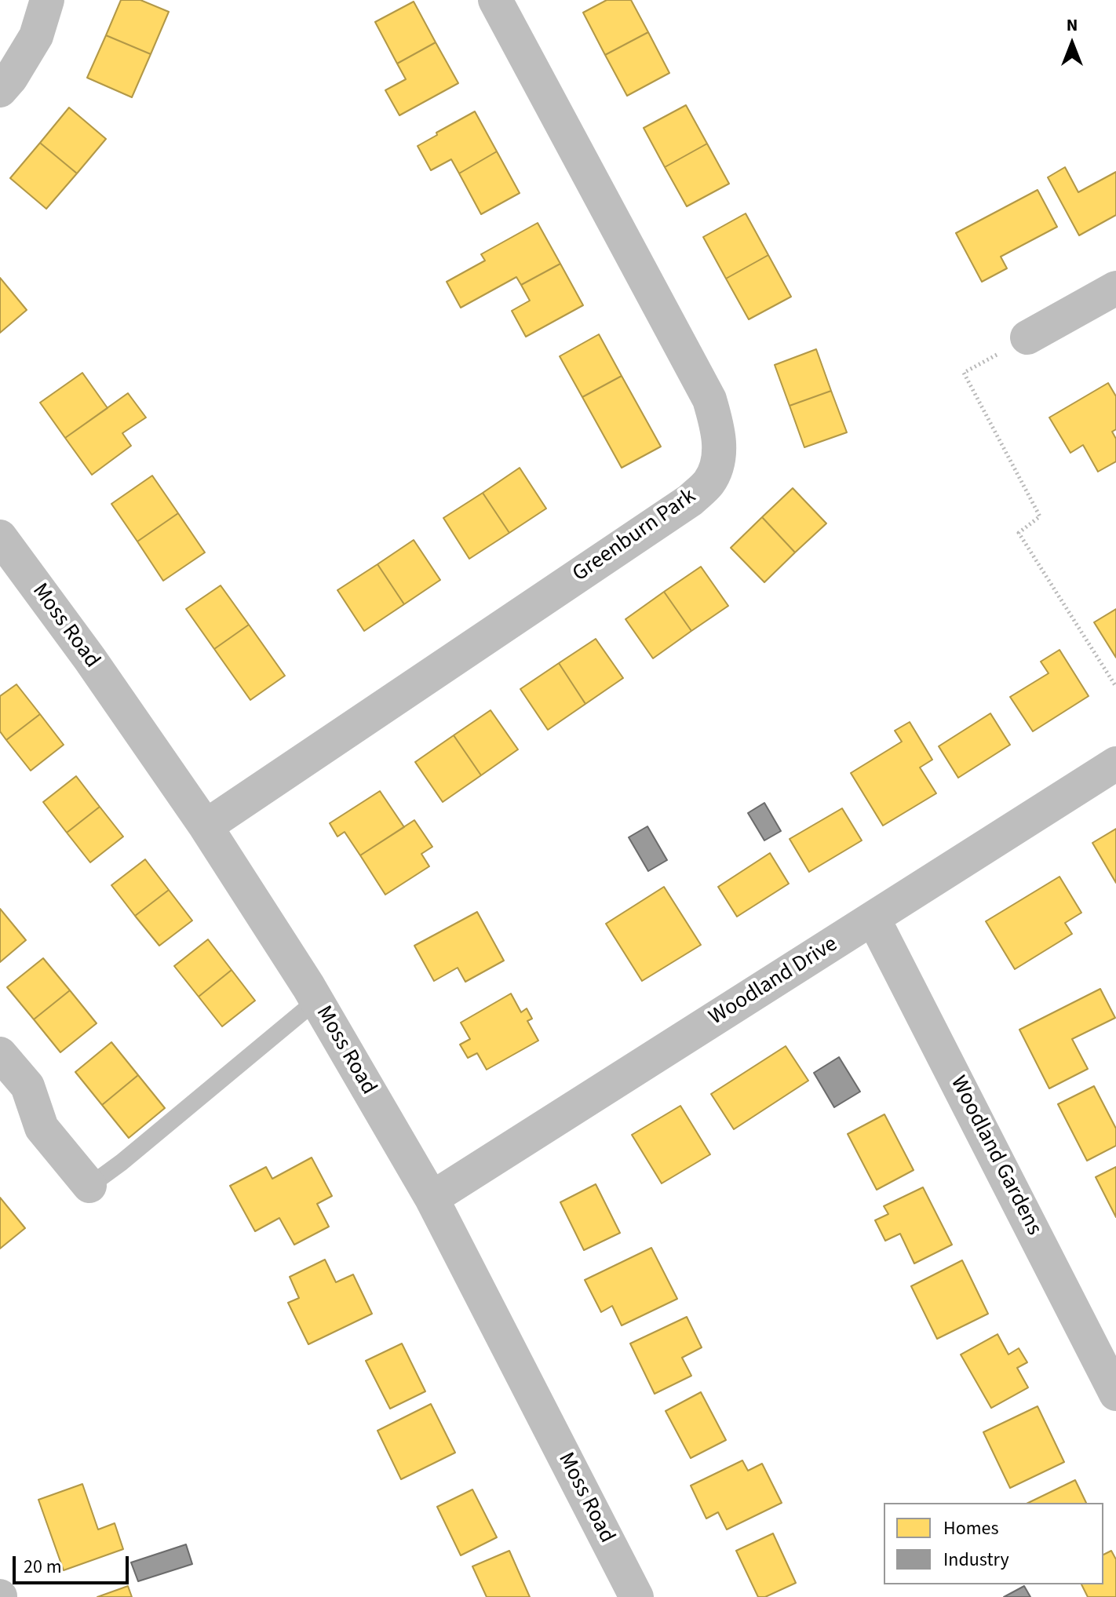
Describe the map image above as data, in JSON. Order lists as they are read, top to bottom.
{
  "streets": {
    "street": [
      "Greenburn Park",
      "Moss Road",
      "Woodland Drive",
      "Woodland Gardens"
    ]
  },
  "crossings": [
    ["Greenburn Park", "Moss Road"],
    ["Moss Road", "Woodland Drive"],
    ["Woodland Drive", "Woodland Gardens"]
  ],
  "legend": ["Homes", "Industry"],
  "scale_bar": "20 m",
  "north": "top"
}
